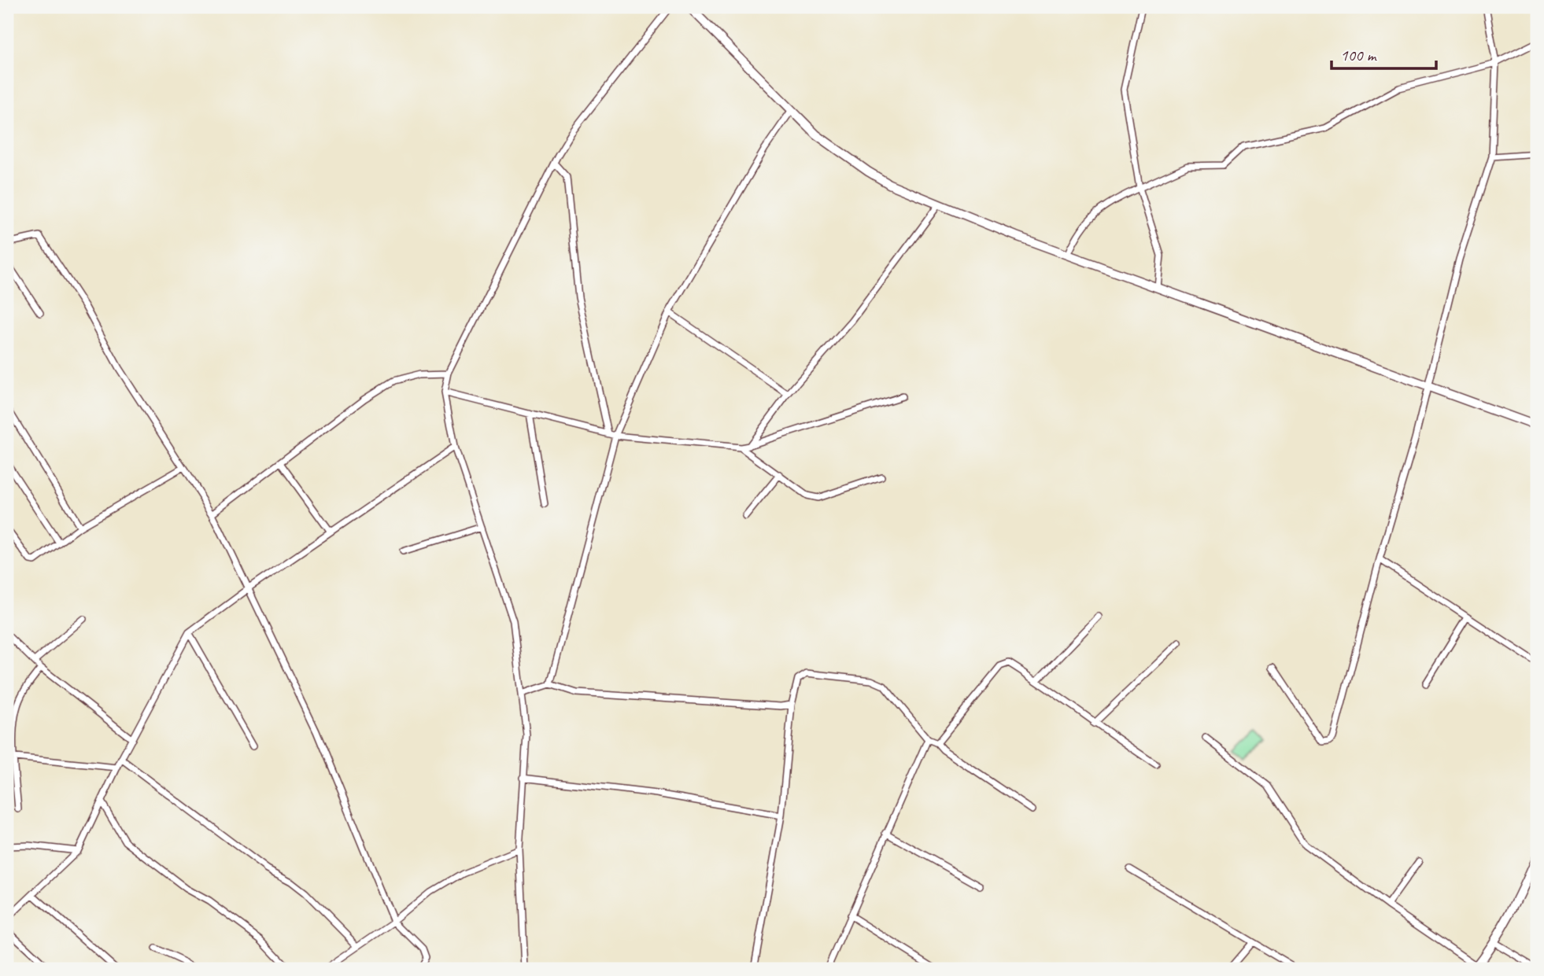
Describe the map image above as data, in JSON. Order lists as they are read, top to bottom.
{
  "scale_bar": "100 m"
}
